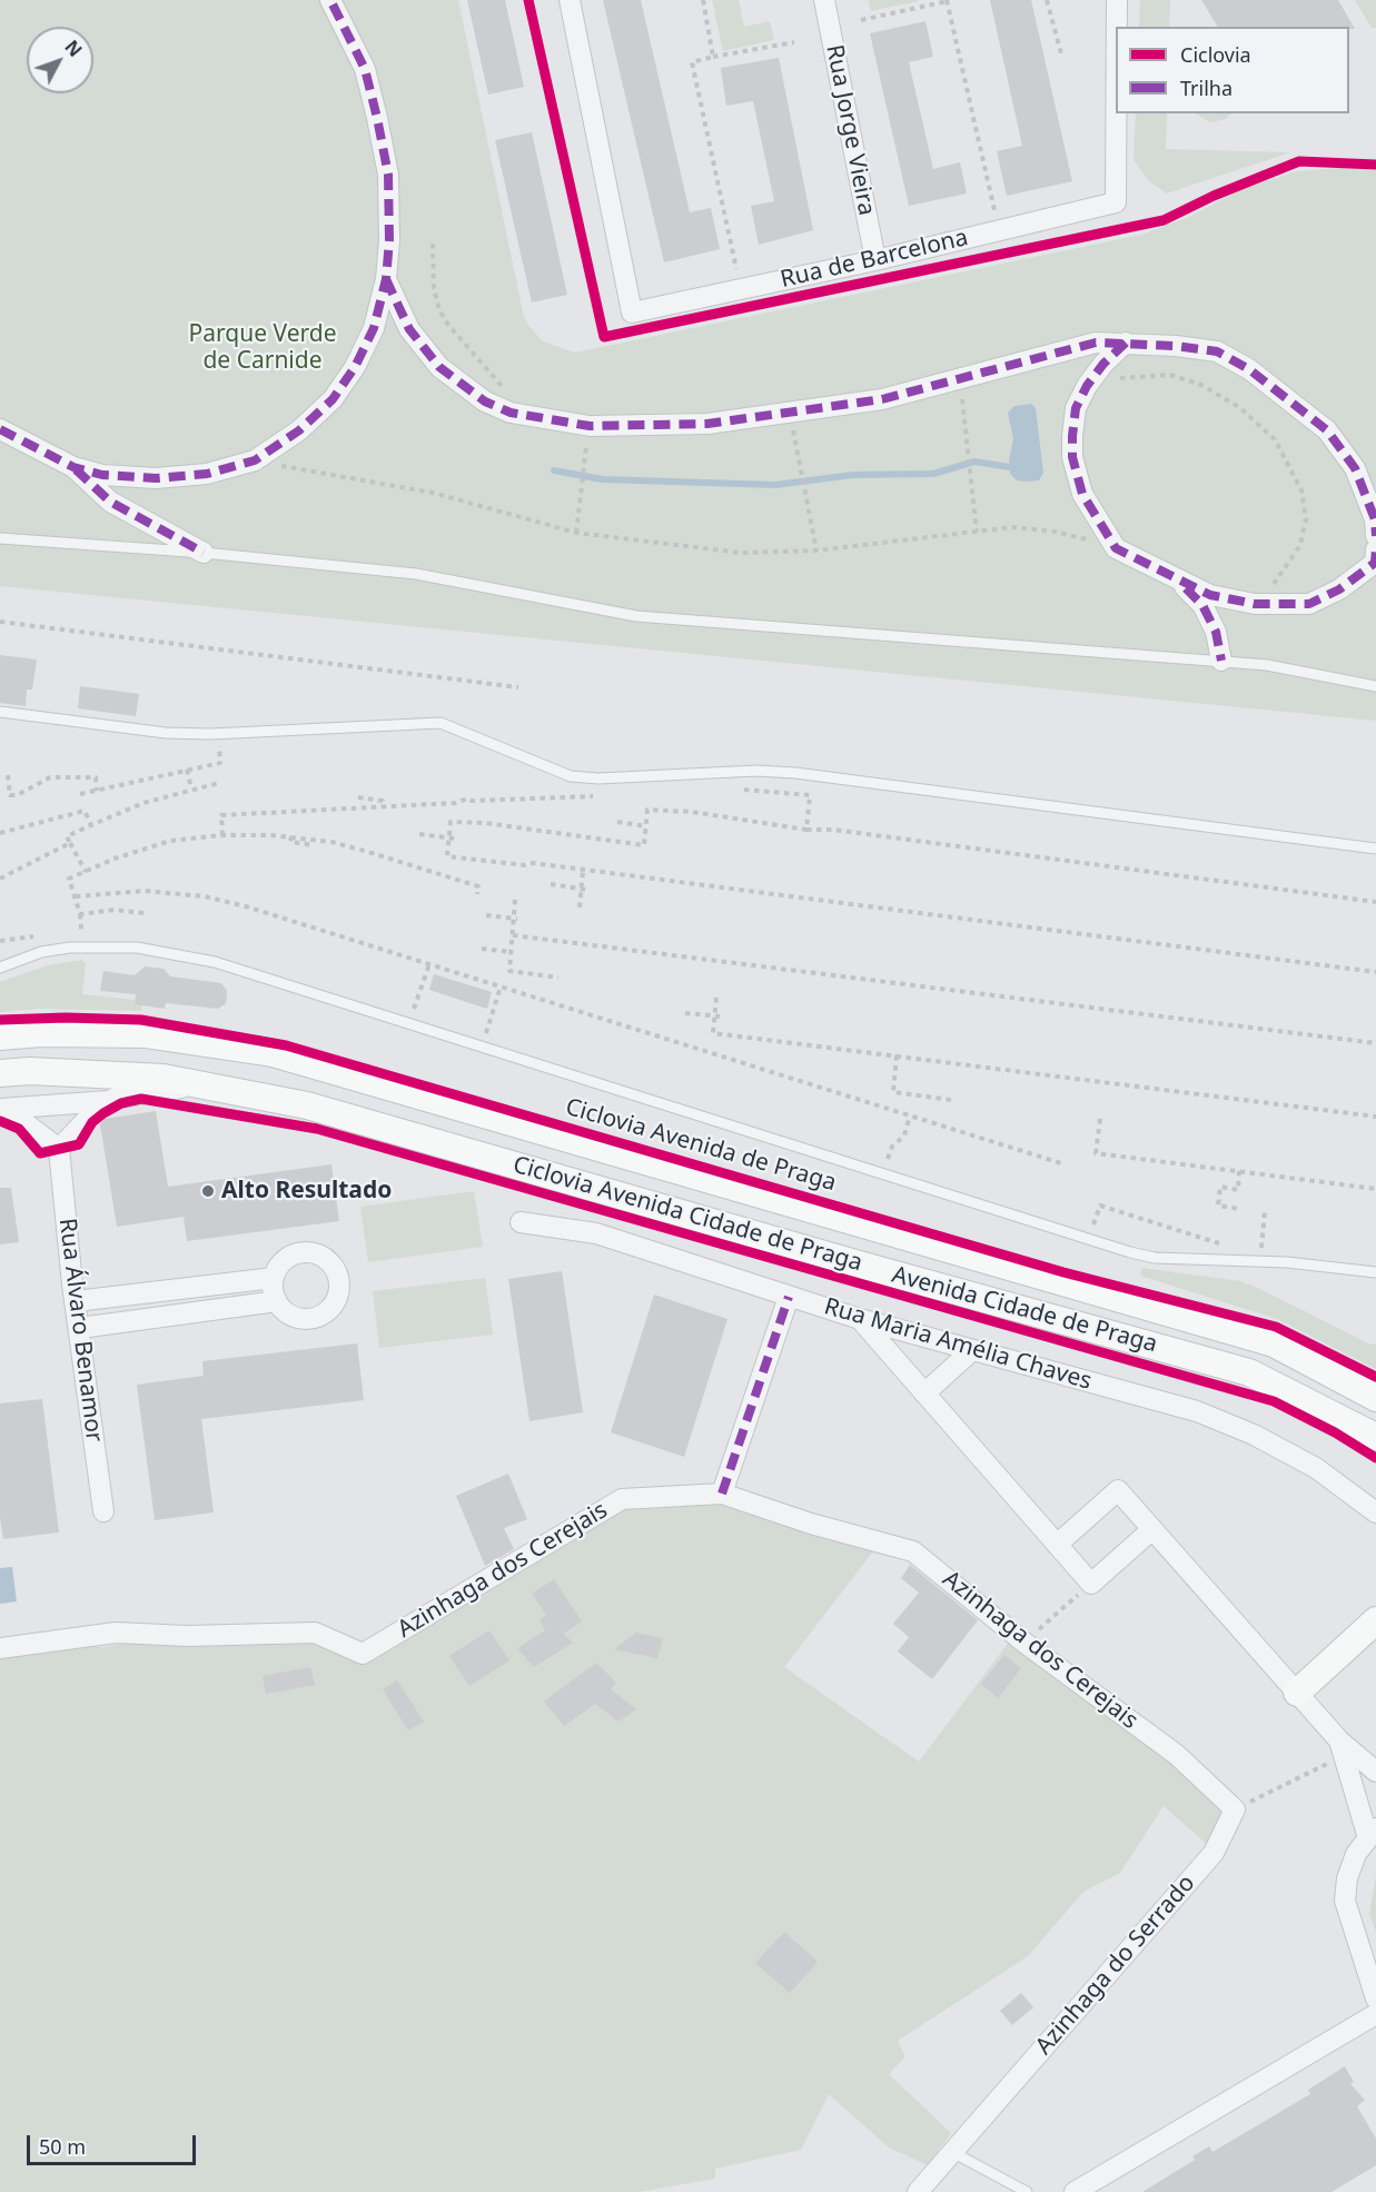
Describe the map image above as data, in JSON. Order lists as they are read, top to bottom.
{
  "streets": {
    "main road": ["Avenida Cidade de Praga"],
    "street": [
      "Rua Jorge Vieira",
      "Rua de Barcelona",
      "Rua Álvaro Benamor",
      "Rua Maria Amélia Chaves",
      "Azinhaga dos Cerejais",
      "Azinhaga do Serrado"
    ],
    "cycle path": ["Ciclovia Avenida de Praga", "Ciclovia Avenida Cidade de Praga"]
  },
  "crossings": [
    ["Rua Jorge Vieira", "Rua de Barcelona"],
    ["Azinhaga dos Cerejais", "Azinhaga do Serrado"]
  ],
  "parks": ["Parque Verde de Carnide"],
  "places": ["Alto Resultado"],
  "legend": ["Ciclovia", "Trilha"],
  "scale_bar": "50 m",
  "north": "top right"
}
